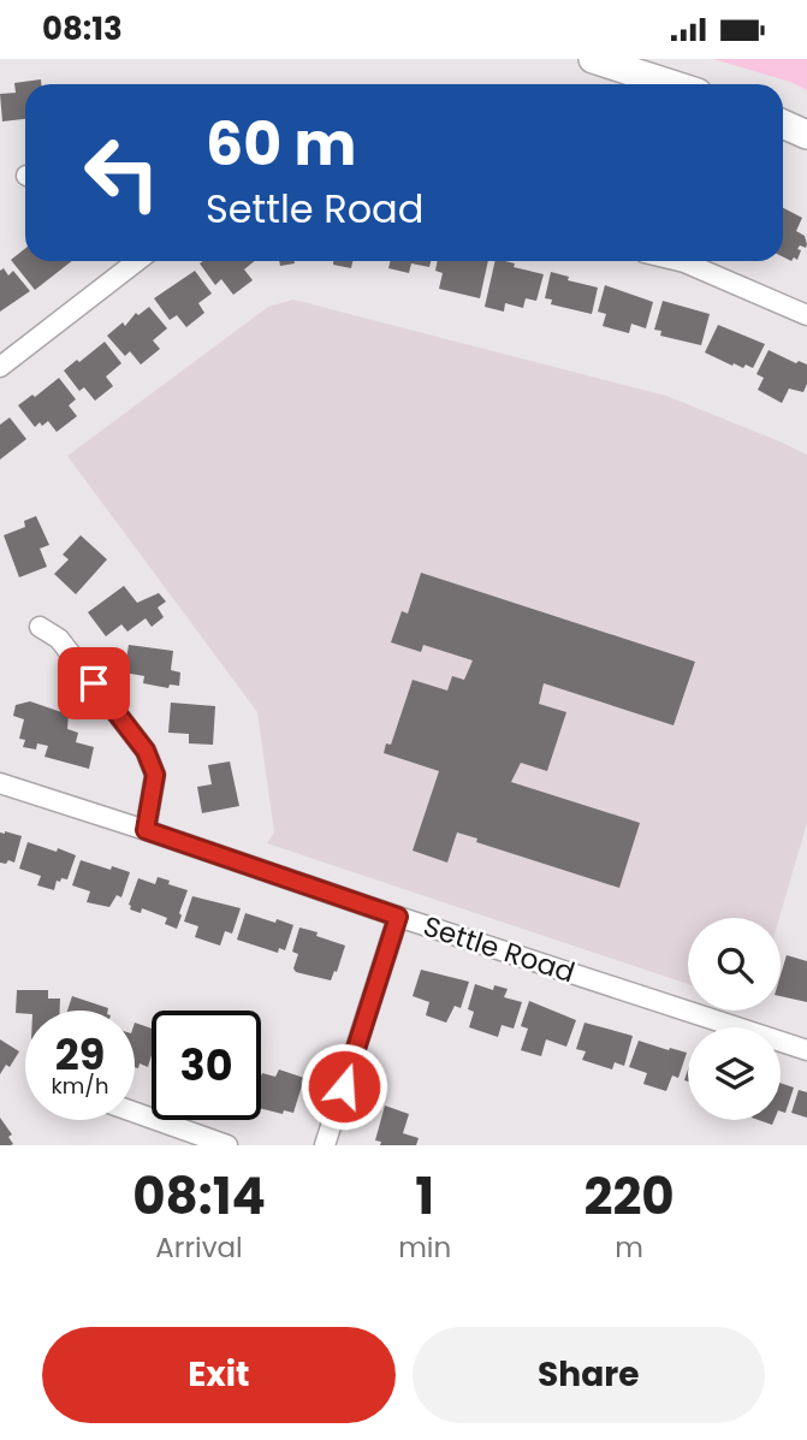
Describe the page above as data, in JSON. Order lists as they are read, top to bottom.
{
  "streets": {
    "street": ["Settle Road"]
  },
  "page": {
    "status": "08:13",
    "turn": ["60 m", "Settle Road"],
    "speed": "29 km/h",
    "limit": "30",
    "eta": [
      "08:14",
      "Arrival",
      "1",
      "min",
      "220",
      "m"
    ],
    "buttons": ["Exit", "Share"]
  }
}
